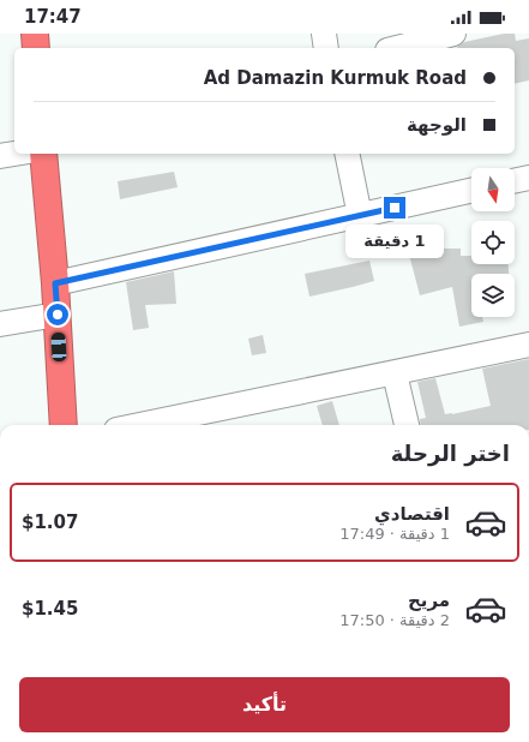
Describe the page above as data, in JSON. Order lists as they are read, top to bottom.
{
  "north": "bottom",
  "page": {
    "status": "17:47",
    "banner": ["Ad Damazin Kurmuk Road", "الوجهة"],
    "bubble": "1 دقيقة",
    "heading": "اختر الرحلة",
    "list": [
      {
        "name": "اقتصادي",
        "note": "1 دقيقة · 17:49",
        "value": "$1.07"
      },
      {
        "name": "مريح",
        "note": "2 دقيقة · 17:50",
        "value": "$1.45"
      }
    ],
    "buttons": "تأكيد"
  }
}
